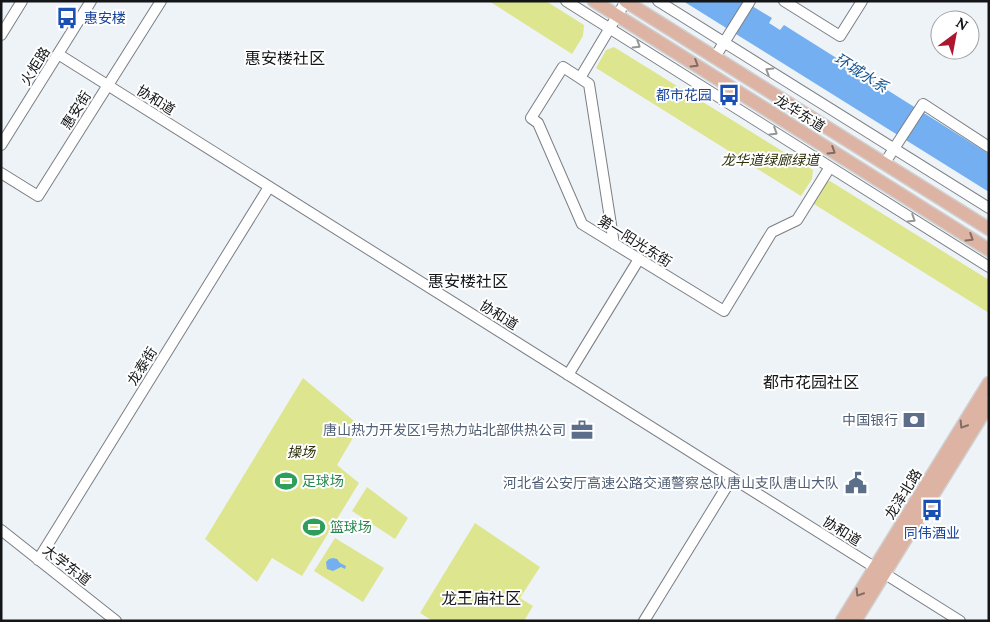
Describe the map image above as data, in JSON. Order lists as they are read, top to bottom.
{
  "streets": {
    "main road": ["龙华东道", "龙泽北路"],
    "street": [
      "火炬路",
      "协和道",
      "惠安街",
      "第一阳光东街",
      "龙泰街",
      "大学东道"
    ]
  },
  "crossings": [
    ["火炬路", "协和道"],
    ["协和道", "惠安街"],
    ["协和道", "龙泰街"],
    ["协和道", "龙泽北路"],
    ["龙泰街", "大学东道"]
  ],
  "districts": [
    "惠安楼社区",
    "惠安楼社区",
    "都市花园社区",
    "龙王庙社区"
  ],
  "water": ["环城水系"],
  "parks": ["龙华道绿廊绿道", "操场"],
  "places": {
    "bus stop": ["惠安楼", "都市花园", "同伟酒业"],
    "bank": ["中国银行"],
    "office": ["唐山热力开发区1号热力站北部供热公司"],
    "sports": ["足球场", "篮球场"],
    "public building": ["河北省公安厅高速公路交通警察总队唐山支队唐山大队"]
  },
  "north": "top right"
}
